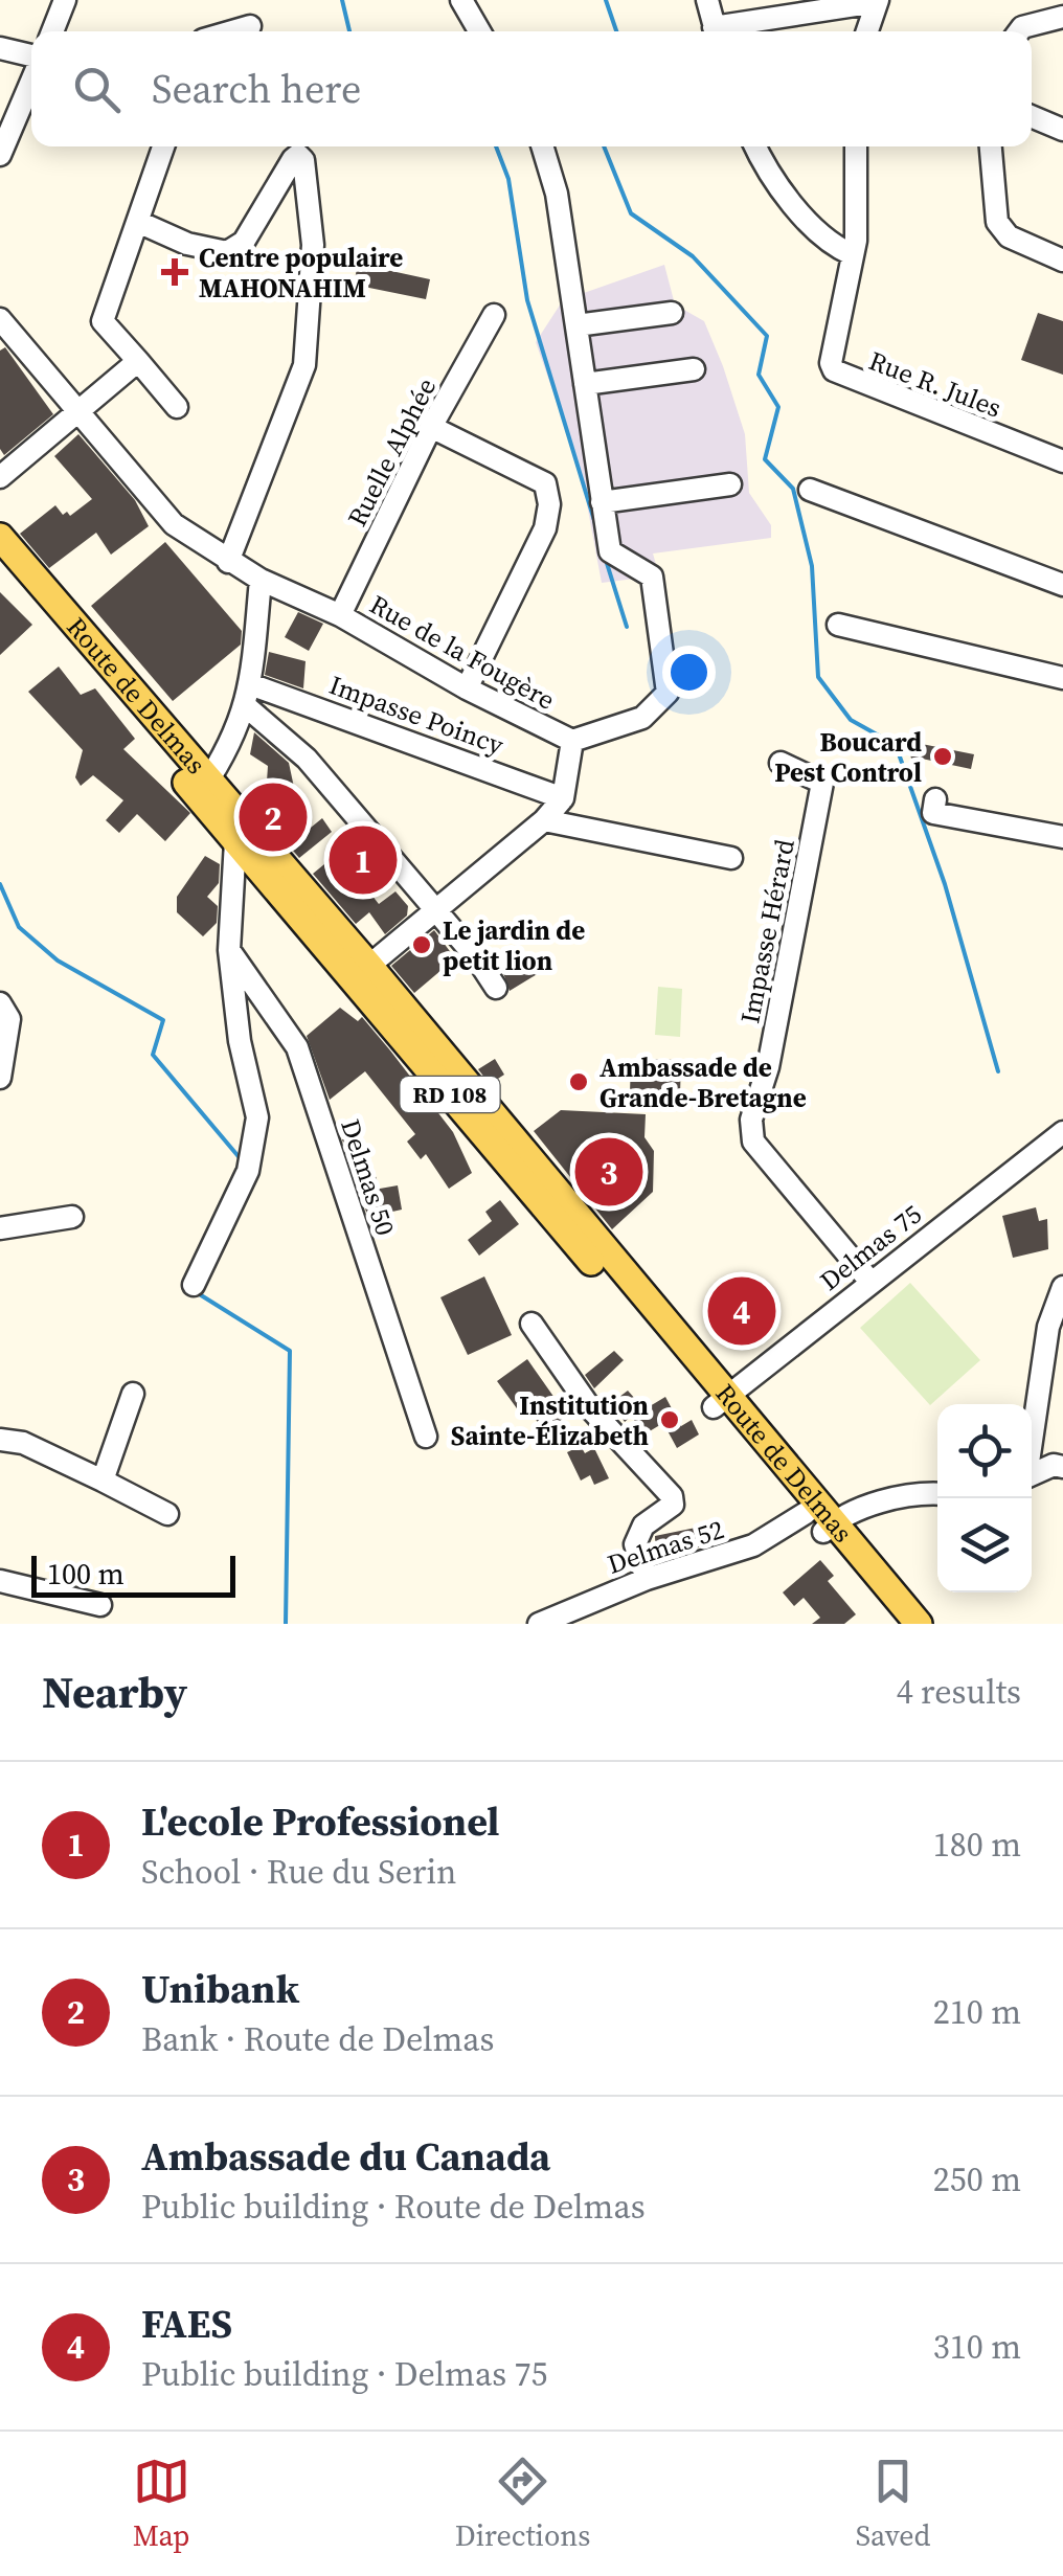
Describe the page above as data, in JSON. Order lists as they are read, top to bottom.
{
  "streets": {
    "main road": ["Route de Delmas", "RD 108"],
    "street": [
      "Rue R. Jules",
      "Ruelle Alphée",
      "Rue de la Fougère",
      "Impasse Poincy",
      "Impasse Hérard",
      "Delmas 50",
      "Delmas 75",
      "Delmas 52"
    ]
  },
  "crossings": [
    ["Ruelle Alphée", "Rue de la Fougère"],
    ["Route de Delmas", "Delmas 75"],
    ["Route de Delmas", "Delmas 52"],
    ["Impasse Hérard", "Delmas 75"]
  ],
  "places": {
    "health": ["Centre populaire MAHONAHIM"],
    "other": [
      "Boucard Pest Control",
      "Le jardin de petit lion",
      "Ambassade de Grande-Bretagne",
      "Institution Sainte-Élizabeth"
    ]
  },
  "scale_bar": "100 m",
  "page": {
    "search": "Search here",
    "pins": [
      "2",
      "1",
      "3",
      "4"
    ],
    "scale": "100 m",
    "heading": ["Nearby", "4 results"],
    "list": [
      {
        "mark": "1",
        "name": "L'ecole Professionel",
        "note": "School · Rue du Serin",
        "value": "180 m"
      },
      {
        "mark": "2",
        "name": "Unibank",
        "note": "Bank · Route de Delmas",
        "value": "210 m"
      },
      {
        "mark": "3",
        "name": "Ambassade du Canada",
        "note": "Public building · Route de Delmas",
        "value": "250 m"
      },
      {
        "mark": "4",
        "name": "FAES",
        "note": "Public building · Delmas 75",
        "value": "310 m"
      }
    ],
    "nav": ["Map", "Directions", "Saved"]
  }
}
